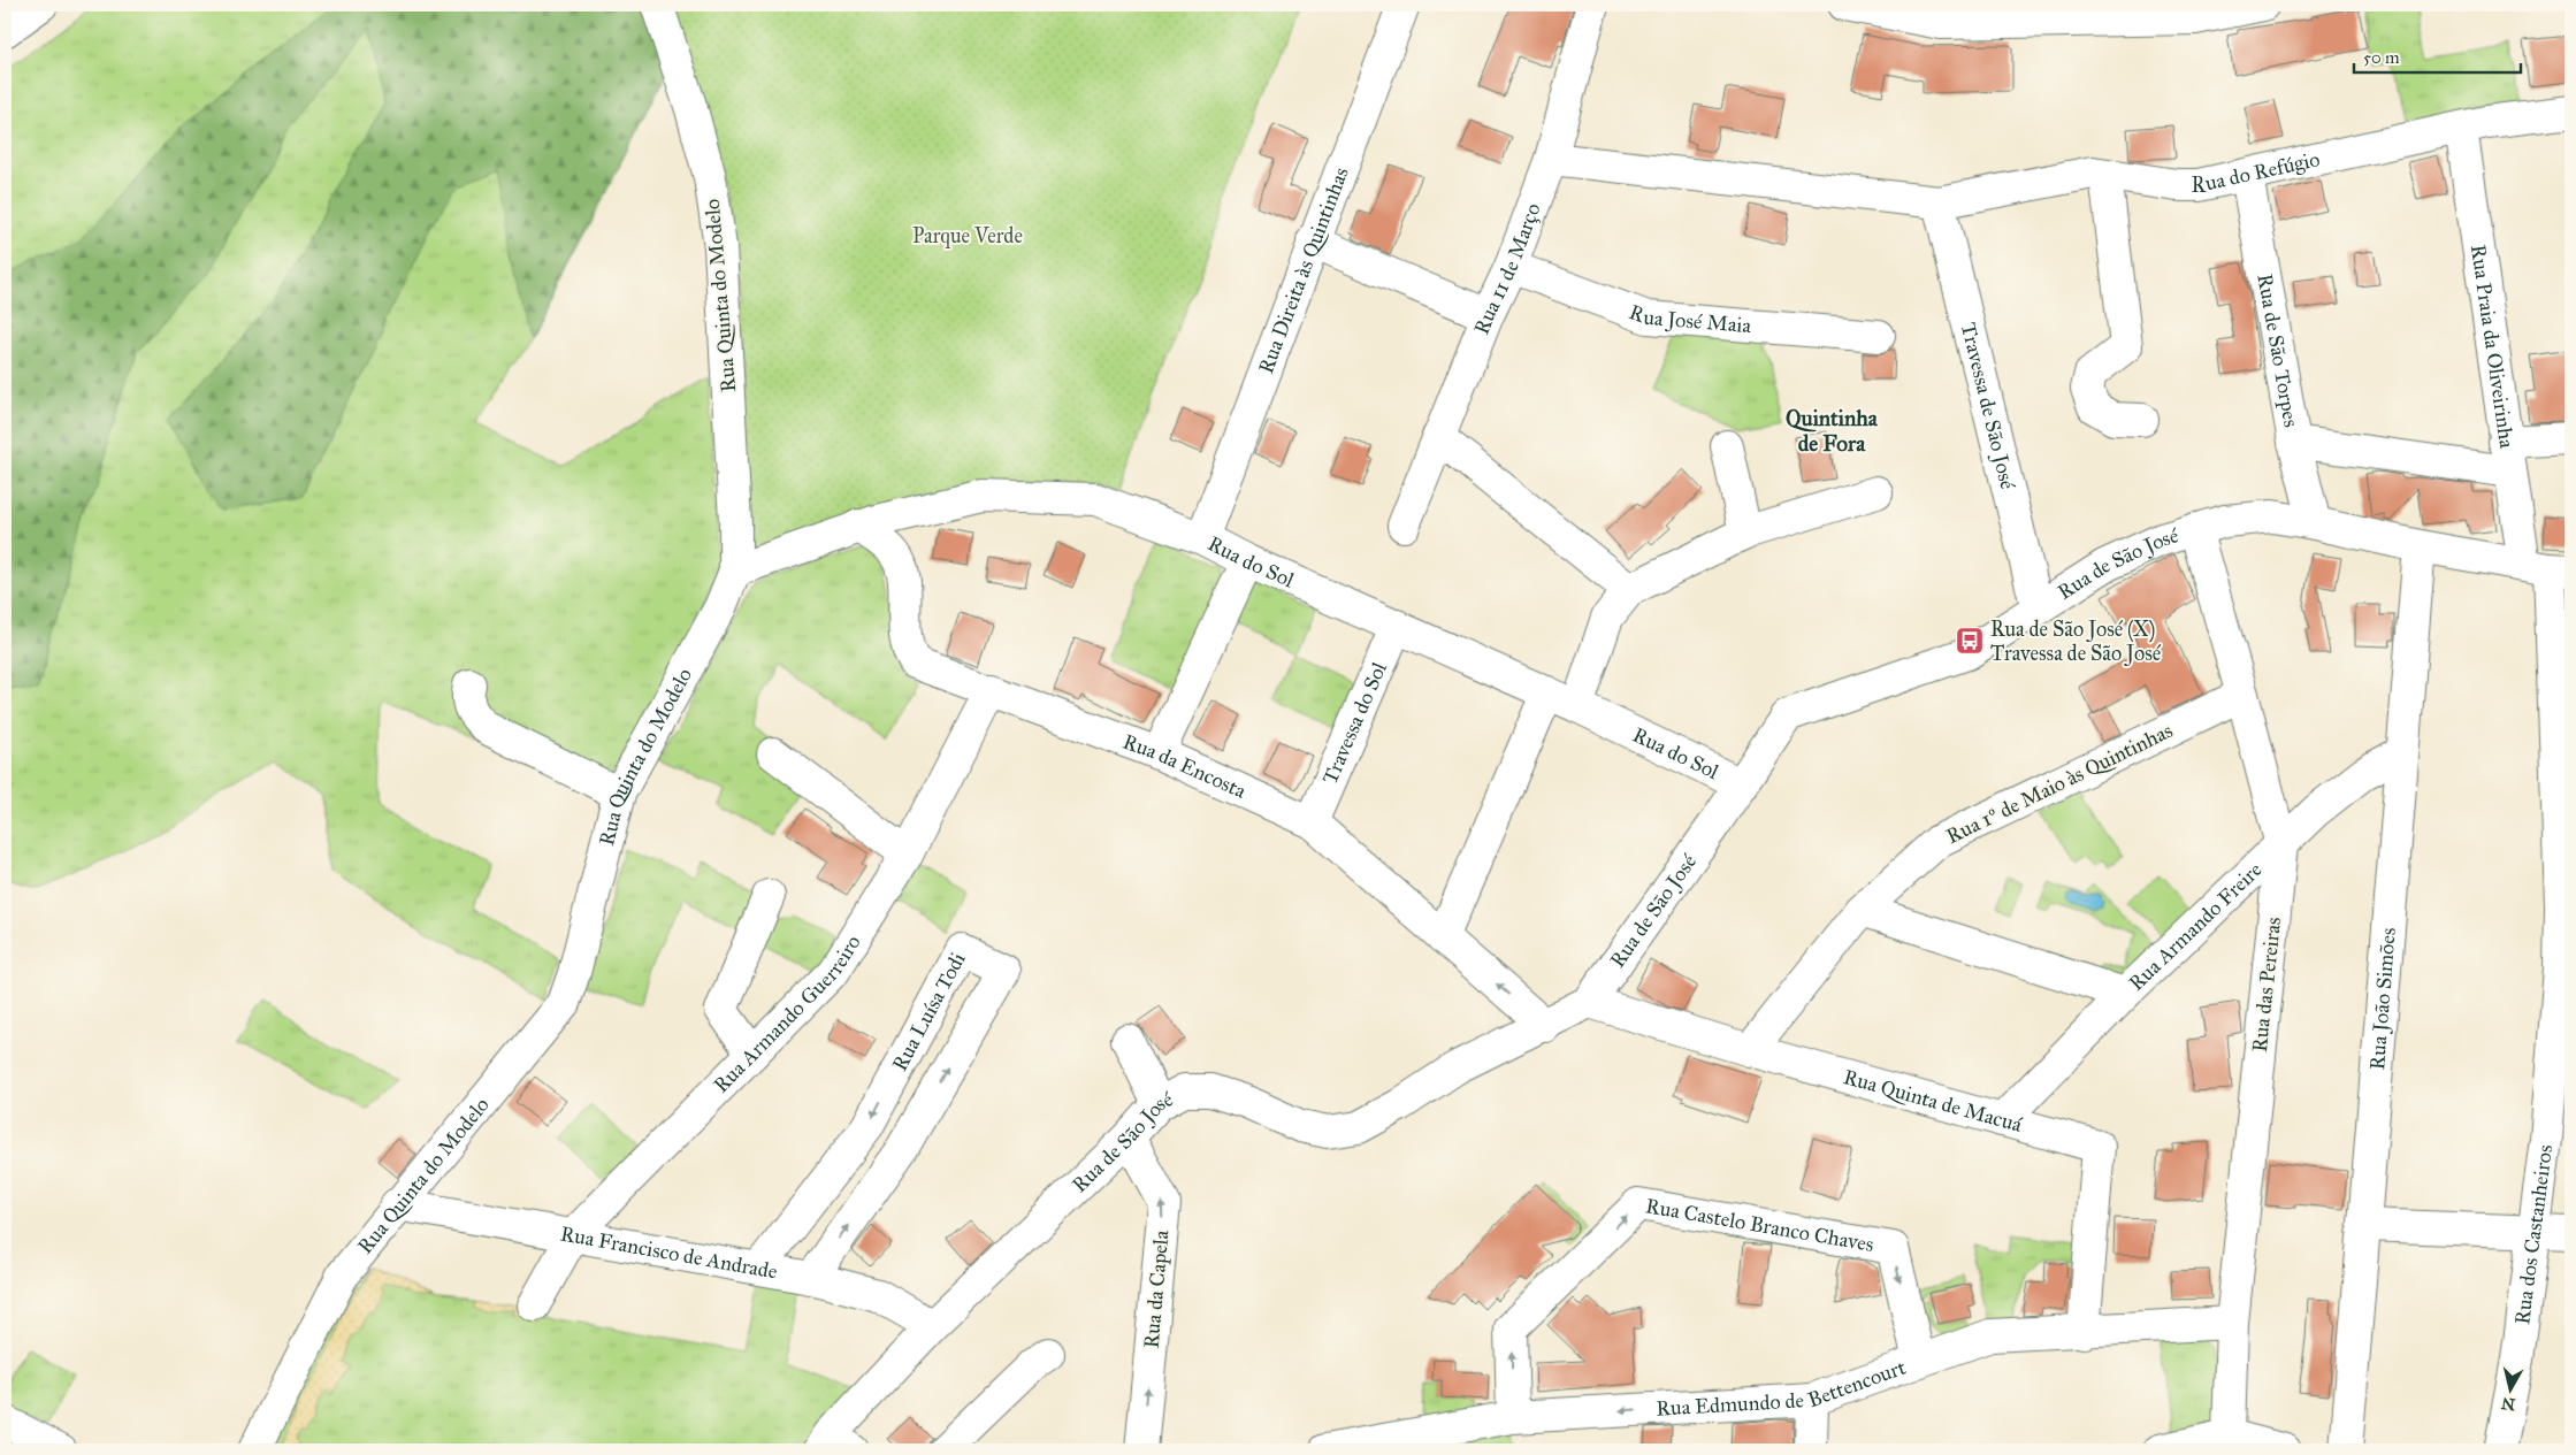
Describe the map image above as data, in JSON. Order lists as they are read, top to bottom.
{
  "streets": {
    "street": [
      "Rua do Refúgio",
      "Rua 11 de Março",
      "Rua Direita às Quintinhas",
      "Rua Quinta do Modelo",
      "Rua José Maia",
      "Rua Praia da Oliveirinha",
      "Rua de São Torpes",
      "Travessa de São José",
      "Rua do Sol",
      "Rua de São José",
      "Travessa do Sol",
      "Rua da Encosta",
      "Rua 1º de Maio às Quintinhas",
      "Rua Armando Freire",
      "Rua das Pereiras",
      "Rua João Simões",
      "Rua Armando Guerreiro",
      "Rua Luísa Todi",
      "Rua Quinta de Macuá",
      "Rua Castelo Branco Chaves",
      "Rua dos Castanheiros",
      "Rua Francisco de Andrade",
      "Rua da Capela",
      "Rua Edmundo de Bettencourt"
    ]
  },
  "crossings": [
    ["Rua do Refúgio", "Rua 11 de Março"],
    ["Rua do Refúgio", "Rua Praia da Oliveirinha"],
    ["Rua do Refúgio", "Rua de São Torpes"],
    ["Rua do Refúgio", "Travessa de São José"],
    ["Rua 11 de Março", "Rua José Maia"],
    ["Rua Direita às Quintinhas", "Rua do Sol"],
    ["Rua Quinta do Modelo", "Rua do Sol"],
    ["Rua Quinta do Modelo", "Rua Francisco de Andrade"],
    ["Rua Praia da Oliveirinha", "Rua de São José"],
    ["Rua Praia da Oliveirinha", "Rua dos Castanheiros"],
    ["Rua de São Torpes", "Rua de São José"],
    ["Travessa de São José", "Rua de São José"],
    ["Rua do Sol", "Rua de São José"],
    ["Rua do Sol", "Travessa do Sol"],
    ["Rua do Sol", "Rua da Encosta"],
    ["Rua de São José", "Rua da Encosta"],
    ["Rua de São José", "Rua das Pereiras"],
    ["Rua de São José", "Rua João Simões"],
    ["Rua de São José", "Rua Quinta de Macuá"],
    ["Rua de São José", "Rua dos Castanheiros"],
    ["Rua de São José", "Rua Francisco de Andrade"],
    ["Rua de São José", "Rua da Capela"],
    ["Travessa do Sol", "Rua da Encosta"],
    ["Rua da Encosta", "Rua Armando Guerreiro"],
    ["Rua 1º de Maio às Quintinhas", "Rua das Pereiras"],
    ["Rua 1º de Maio às Quintinhas", "Rua Quinta de Macuá"],
    ["Rua Armando Freire", "Rua das Pereiras"],
    ["Rua Armando Freire", "Rua João Simões"],
    ["Rua Armando Freire", "Rua Quinta de Macuá"],
    ["Rua das Pereiras", "Rua Edmundo de Bettencourt"],
    ["Rua Armando Guerreiro", "Rua Francisco de Andrade"],
    ["Rua Luísa Todi", "Rua Francisco de Andrade"],
    ["Rua Quinta de Macuá", "Rua Edmundo de Bettencourt"],
    ["Rua Castelo Branco Chaves", "Rua Edmundo de Bettencourt"]
  ],
  "one_way": ["Rua da Capela"],
  "districts": ["Quintinha de Fora"],
  "parks": ["Parque Verde"],
  "places": {
    "bus stop": ["Rua de São José (X) Travessa de São José"]
  },
  "scale_bar": "50 m",
  "north": "bottom"
}
